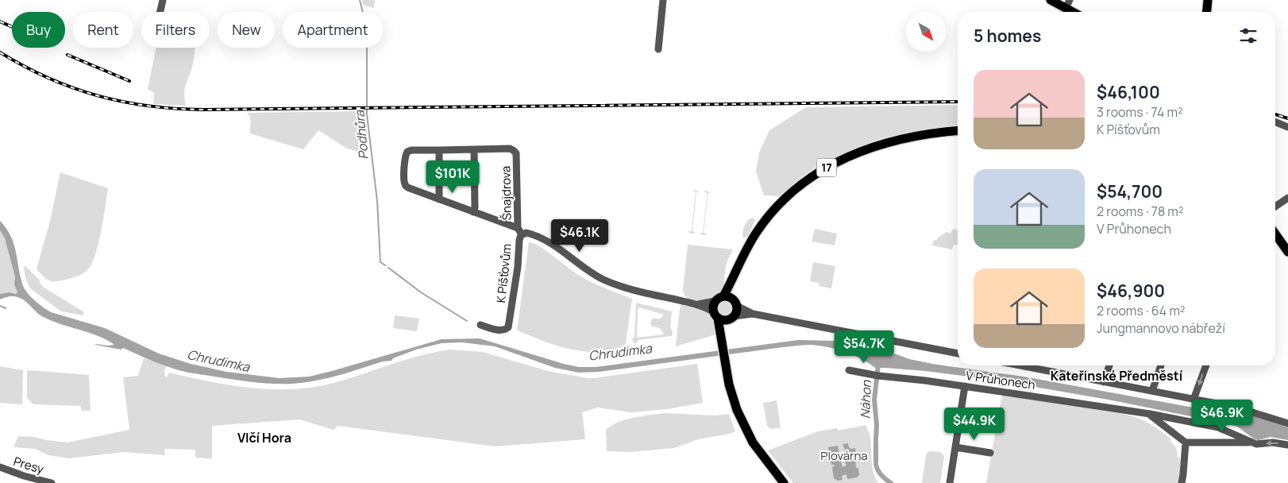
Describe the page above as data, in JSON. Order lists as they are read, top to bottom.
{
  "streets": {
    "main road": ["17"],
    "street": [
      "Šnajdrova",
      "K Píšťovům",
      "V Průhonech",
      "Presy"
    ]
  },
  "crossings": [
    ["Šnajdrova", "K Píšťovům"]
  ],
  "districts": ["Kateřinské Předměstí", "Vlčí Hora"],
  "water": ["Podhůra", "Chrudimka", "Náhon"],
  "parks": ["Plovárna"],
  "north": "bottom right",
  "page": {
    "chip": [
      "Buy",
      "Rent",
      "Filters",
      "New",
      "Apartment"
    ],
    "heading": "5 homes",
    "list": [
      {
        "name": "$46,100",
        "note": "3 rooms · 74 m² · K Píšťovům"
      },
      {
        "name": "$54,700",
        "note": "2 rooms · 78 m² · V Průhonech"
      },
      {
        "name": "$46,900",
        "note": "2 rooms · 64 m² · Jungmannovo nábřeží"
      }
    ],
    "price": [
      "$101K",
      "$46.1K",
      "$54.7K",
      "$46.9K",
      "$44.9K"
    ]
  }
}
